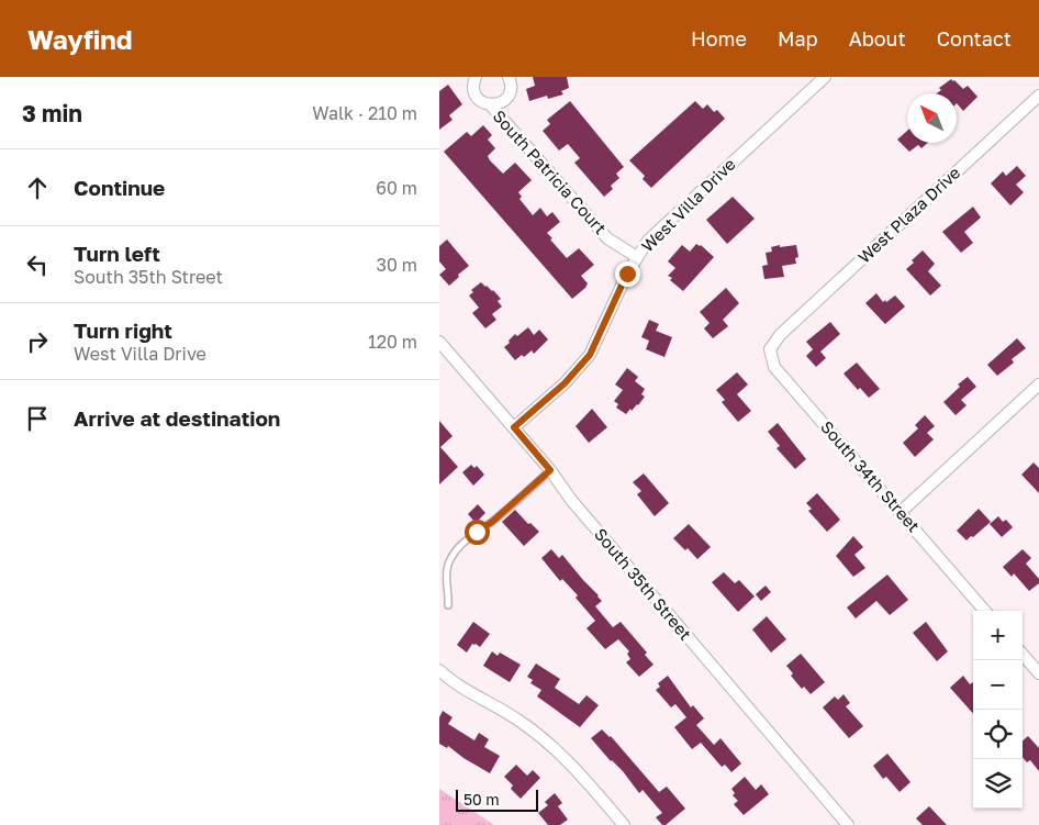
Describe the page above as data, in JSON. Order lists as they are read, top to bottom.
{
  "streets": {
    "street": [
      "South Patricia Court",
      "West Villa Drive",
      "West Plaza Drive",
      "South 34th Street",
      "South 35th Street"
    ]
  },
  "crossings": [
    ["South Patricia Court", "West Villa Drive"],
    ["West Villa Drive", "South 35th Street"],
    ["West Plaza Drive", "South 34th Street"]
  ],
  "scale_bar": "50 m",
  "north": "top left",
  "page": {
    "header": "Wayfind",
    "nav": [
      "Home",
      "Map",
      "About",
      "Contact"
    ],
    "heading": ["3 min", "Walk · 210 m"],
    "list": [
      ["Continue", "60 m"],
      ["Turn left", "South 35th Street", "30 m"],
      ["Turn right", "West Villa Drive", "120 m"],
      "Arrive at destination"
    ],
    "map_buttons": ["+", "−"],
    "scale": "50 m"
  }
}
